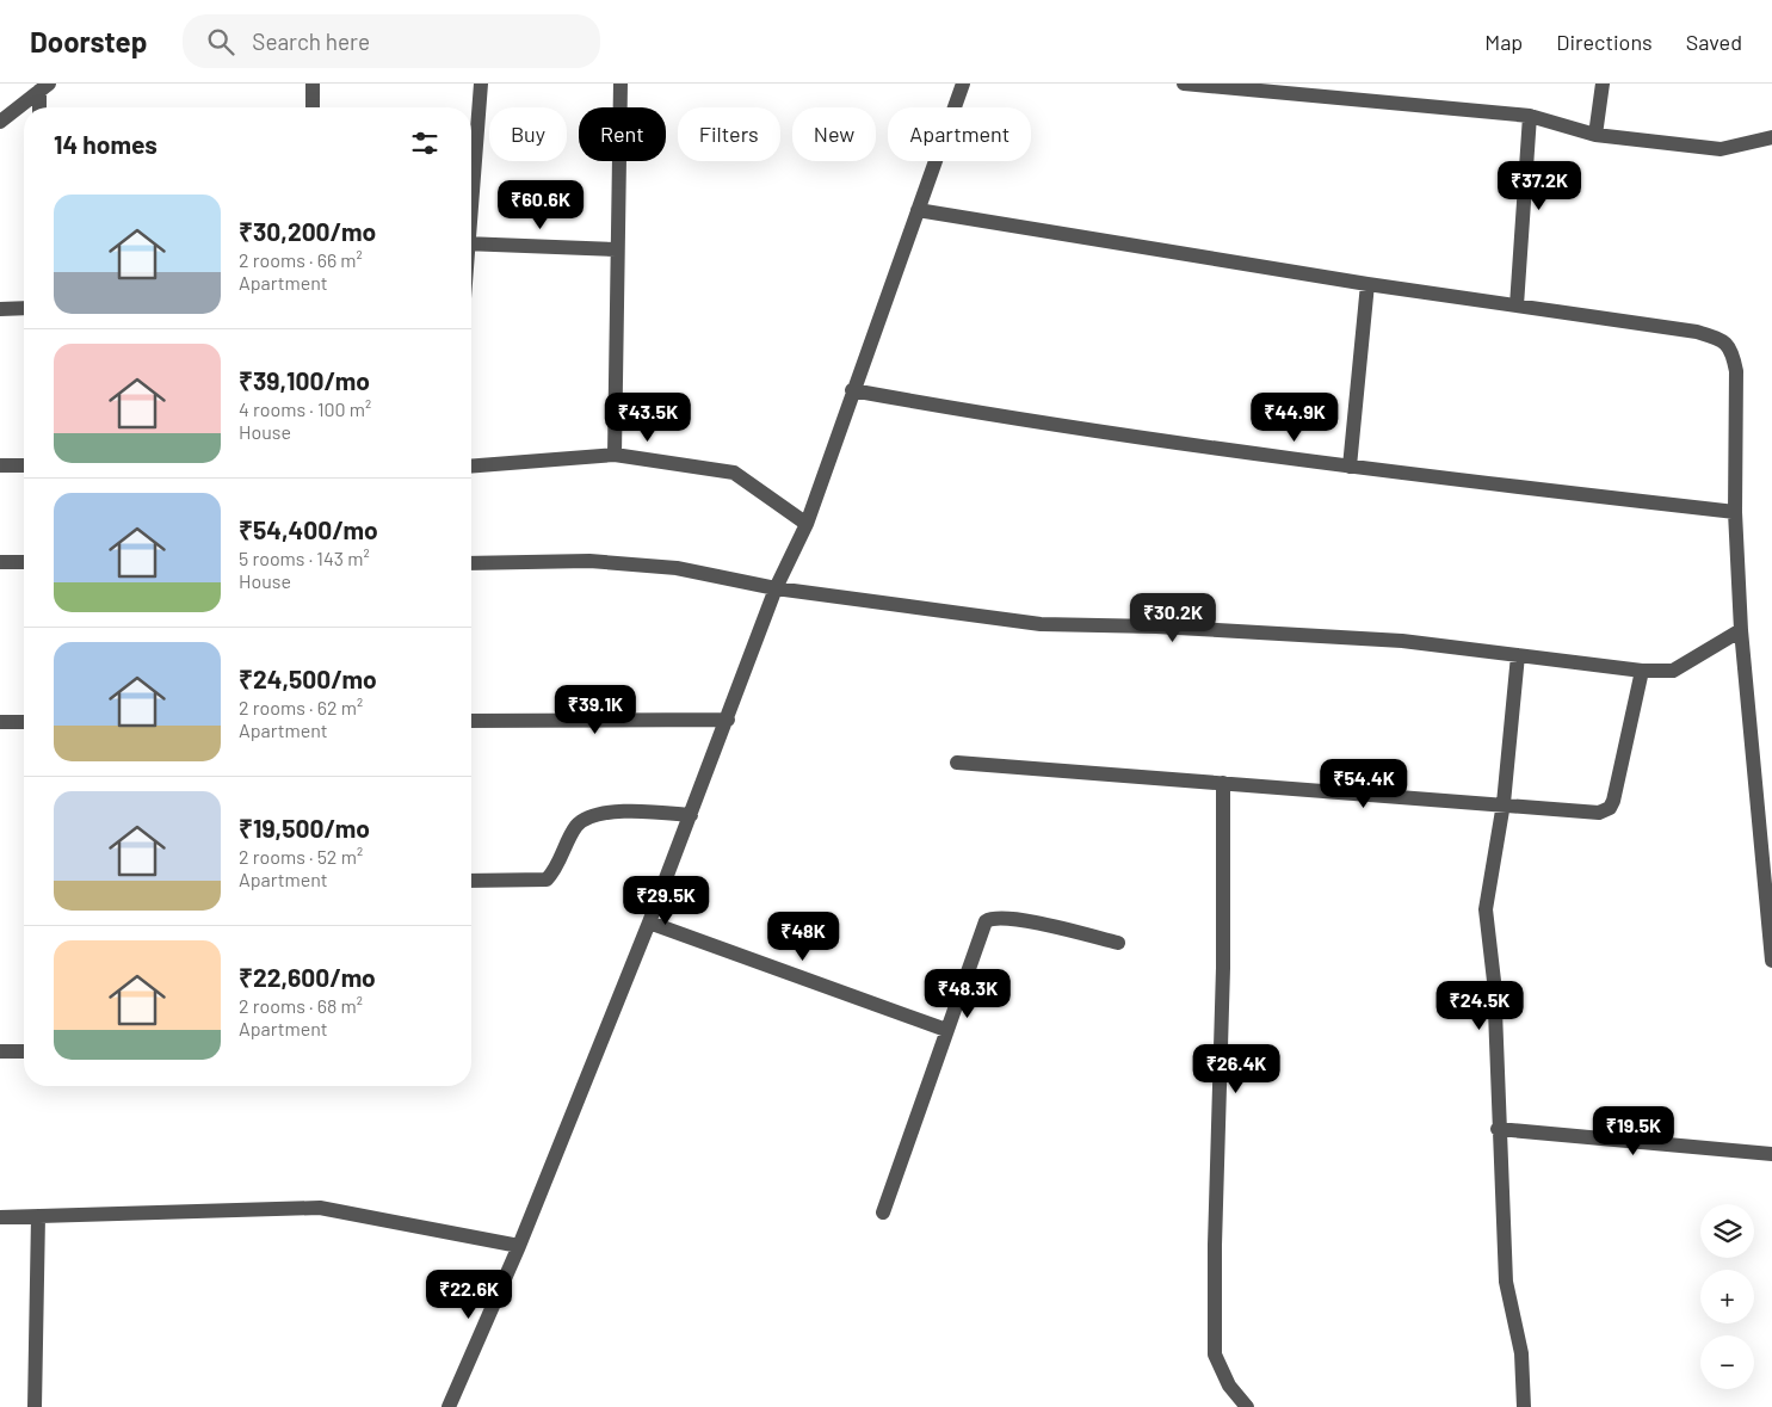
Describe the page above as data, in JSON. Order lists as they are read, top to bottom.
{
  "page": {
    "header": "Doorstep",
    "search": "Search here",
    "nav": ["Map", "Directions", "Saved"],
    "chip": [
      "Buy",
      "Rent",
      "Filters",
      "New",
      "Apartment"
    ],
    "heading": "14 homes",
    "price": [
      "₹37.2K",
      "₹60.6K",
      "₹43.5K",
      "₹44.9K",
      "₹30.2K",
      "₹39.1K",
      "₹54.4K",
      "₹29.5K",
      "₹48K",
      "₹48.3K",
      "₹24.5K",
      "₹26.4K",
      "₹19.5K",
      "₹22.6K"
    ],
    "list": [
      {
        "name": "₹30,200/mo",
        "note": "2 rooms · 66 m² · Apartment"
      },
      {
        "name": "₹39,100/mo",
        "note": "4 rooms · 100 m² · House"
      },
      {
        "name": "₹54,400/mo",
        "note": "5 rooms · 143 m² · House"
      },
      {
        "name": "₹24,500/mo",
        "note": "2 rooms · 62 m² · Apartment"
      },
      {
        "name": "₹19,500/mo",
        "note": "2 rooms · 52 m² · Apartment"
      },
      {
        "name": "₹22,600/mo",
        "note": "2 rooms · 68 m² · Apartment"
      }
    ],
    "map_buttons": ["+", "−"]
  }
}
